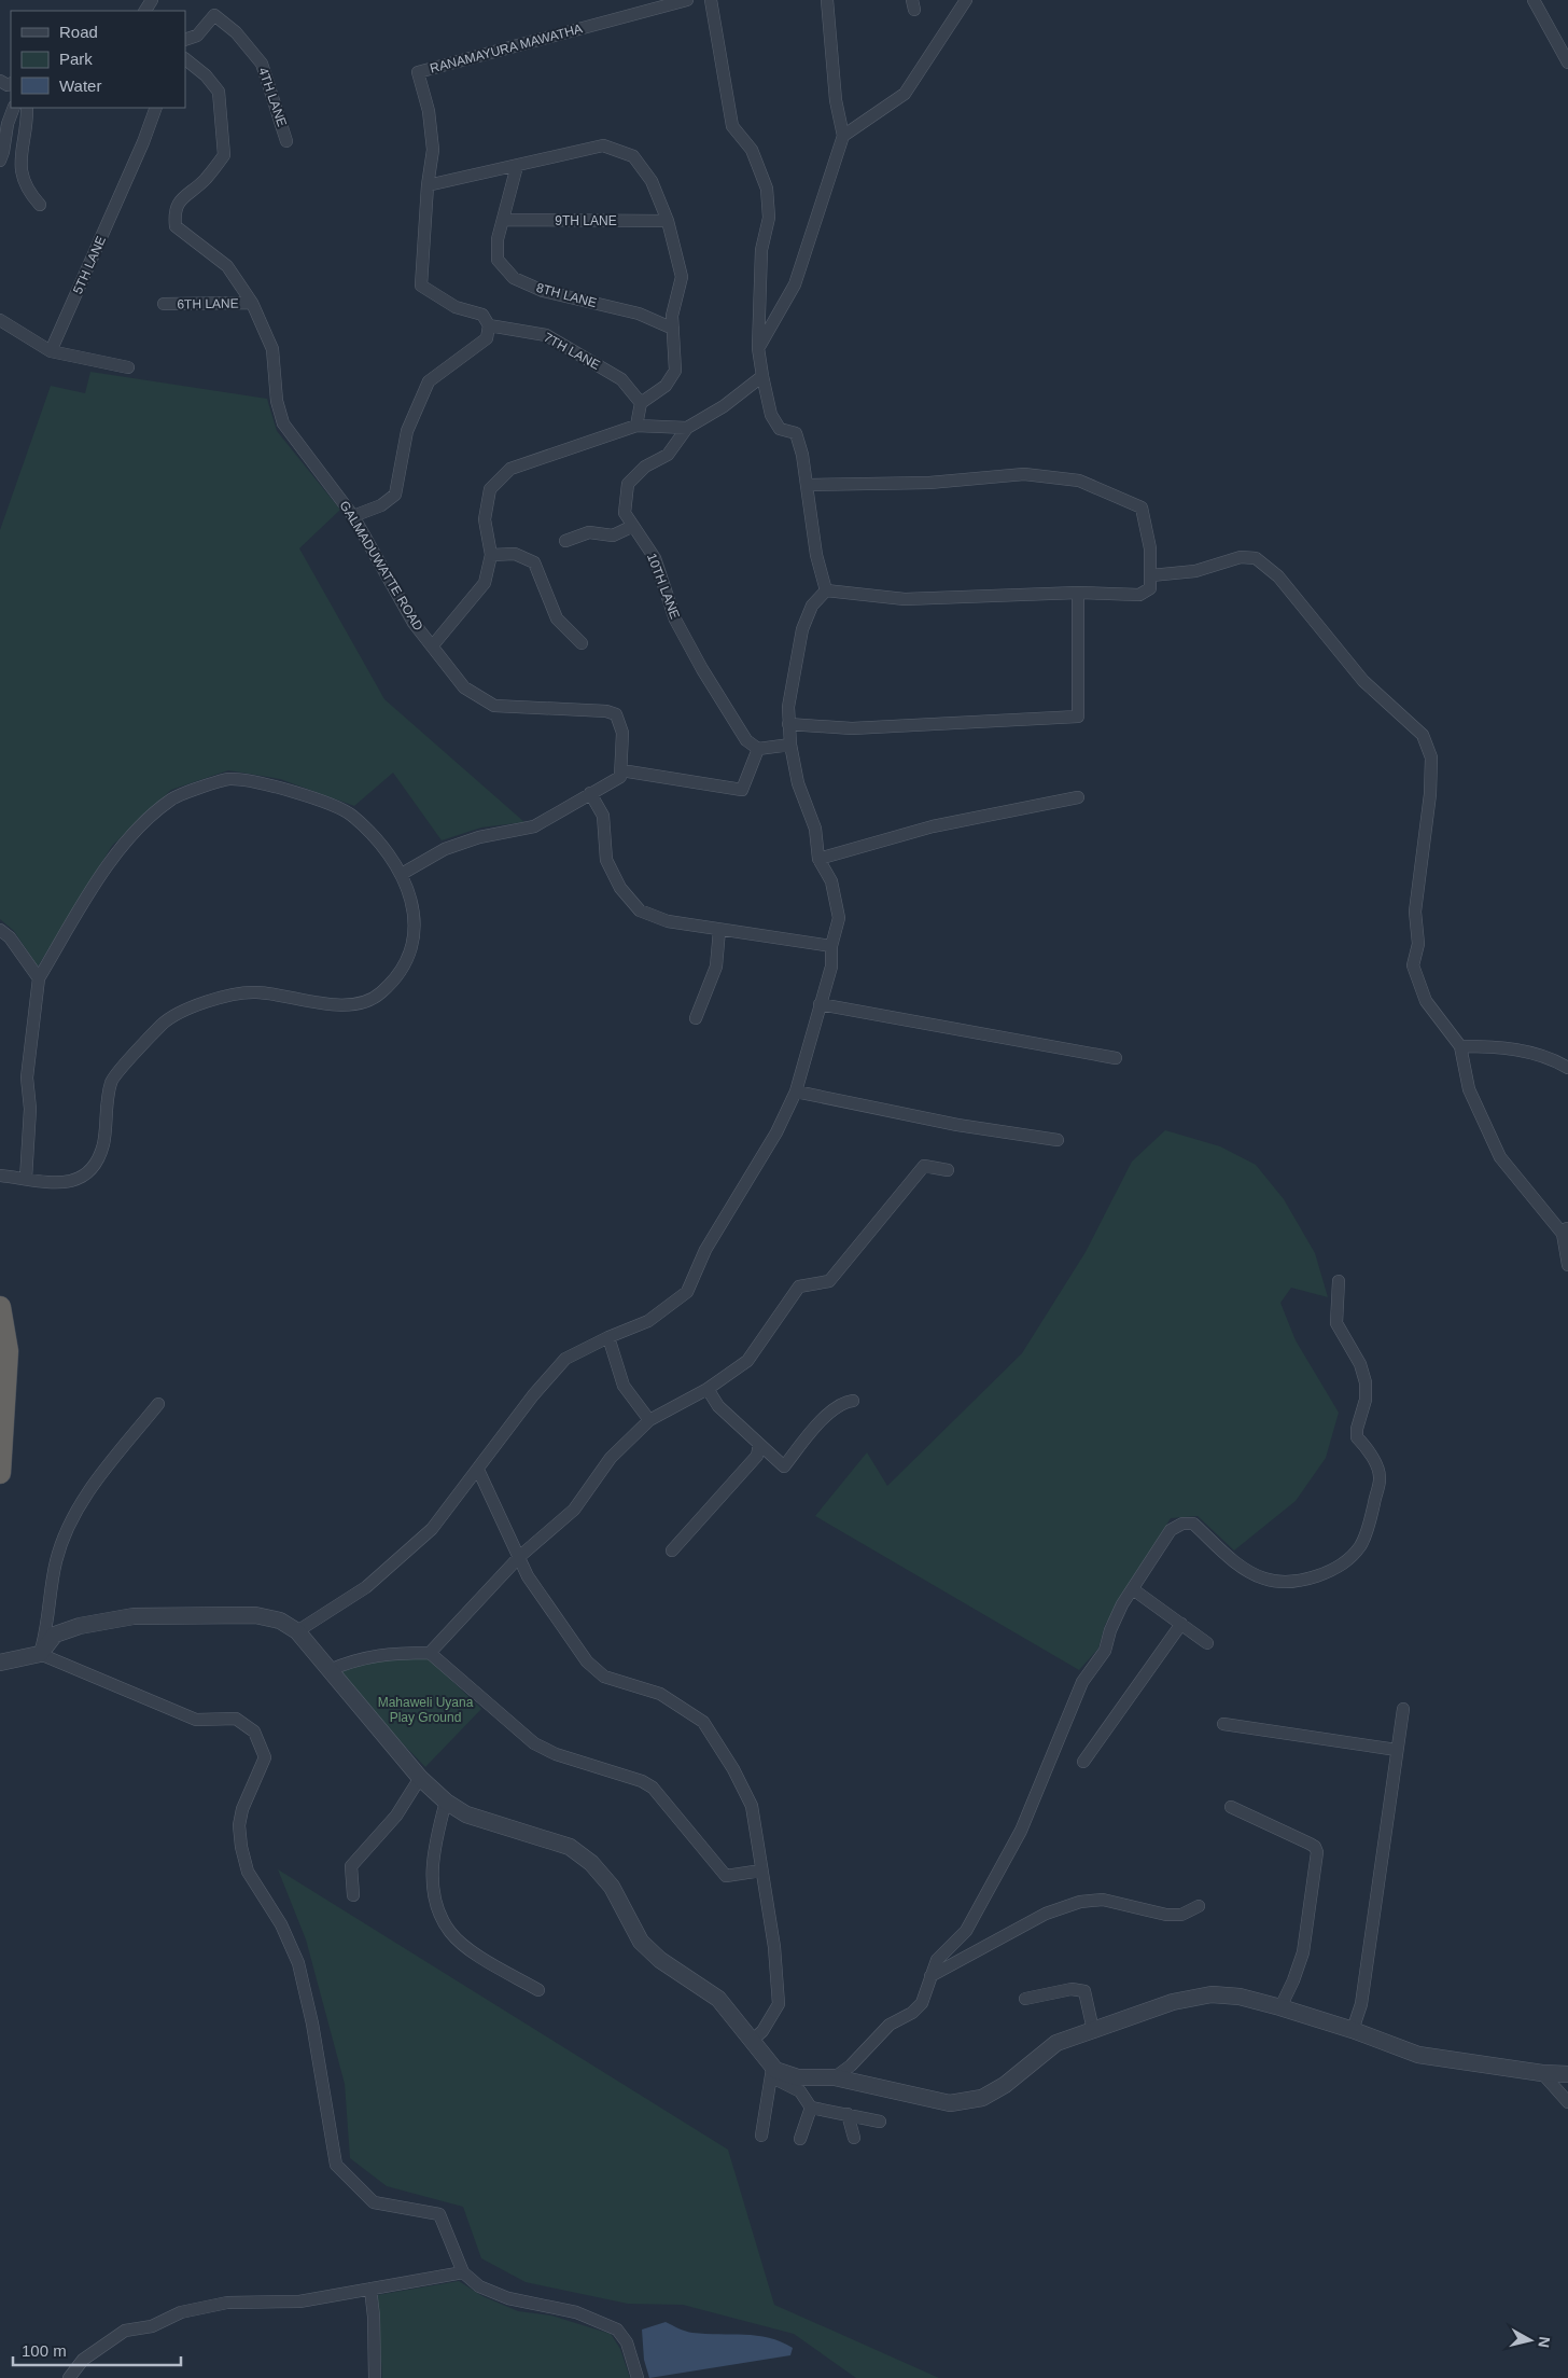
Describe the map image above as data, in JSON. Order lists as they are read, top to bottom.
{
  "streets": {
    "street": [
      "RANAMAYURA MAWATHA",
      "4TH LANE",
      "9TH LANE",
      "5TH LANE",
      "8TH LANE",
      "6TH LANE",
      "7TH LANE",
      "GALMADUWATTE ROAD",
      "10TH LANE"
    ]
  },
  "crossings": [
    ["RANAMAYURA MAWATHA", "7TH LANE"],
    ["9TH LANE", "8TH LANE"],
    ["6TH LANE", "GALMADUWATTE ROAD"]
  ],
  "parks": ["Mahaweli Uyana Play Ground"],
  "legend": ["Road", "Park", "Water"],
  "scale_bar": "100 m",
  "north": "right"
}
